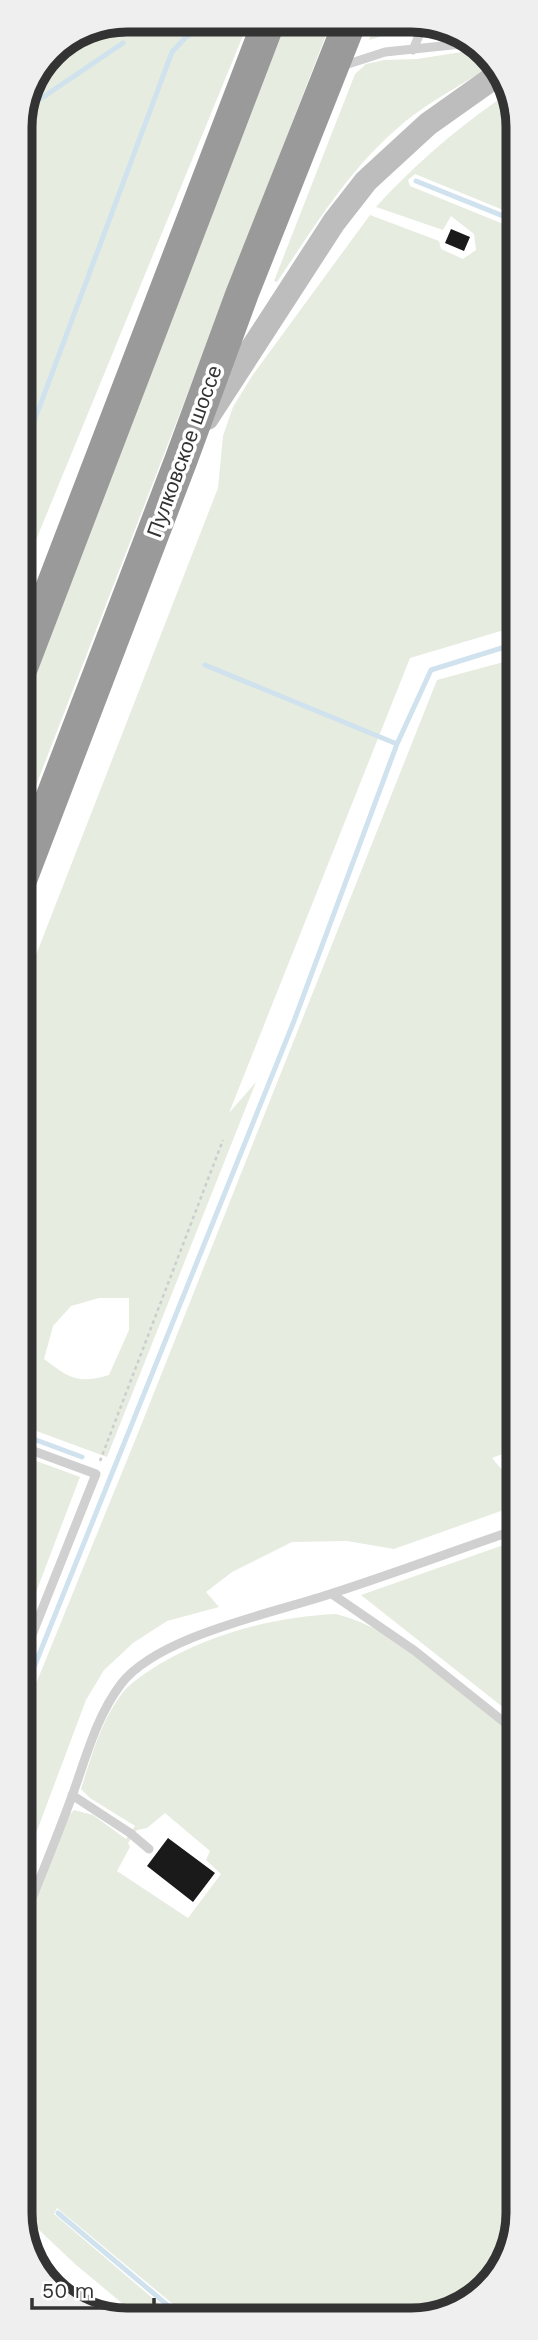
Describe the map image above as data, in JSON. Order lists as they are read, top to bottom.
{
  "streets": {
    "highway": ["Пулковское шоссе"]
  },
  "scale_bar": "50 m"
}
